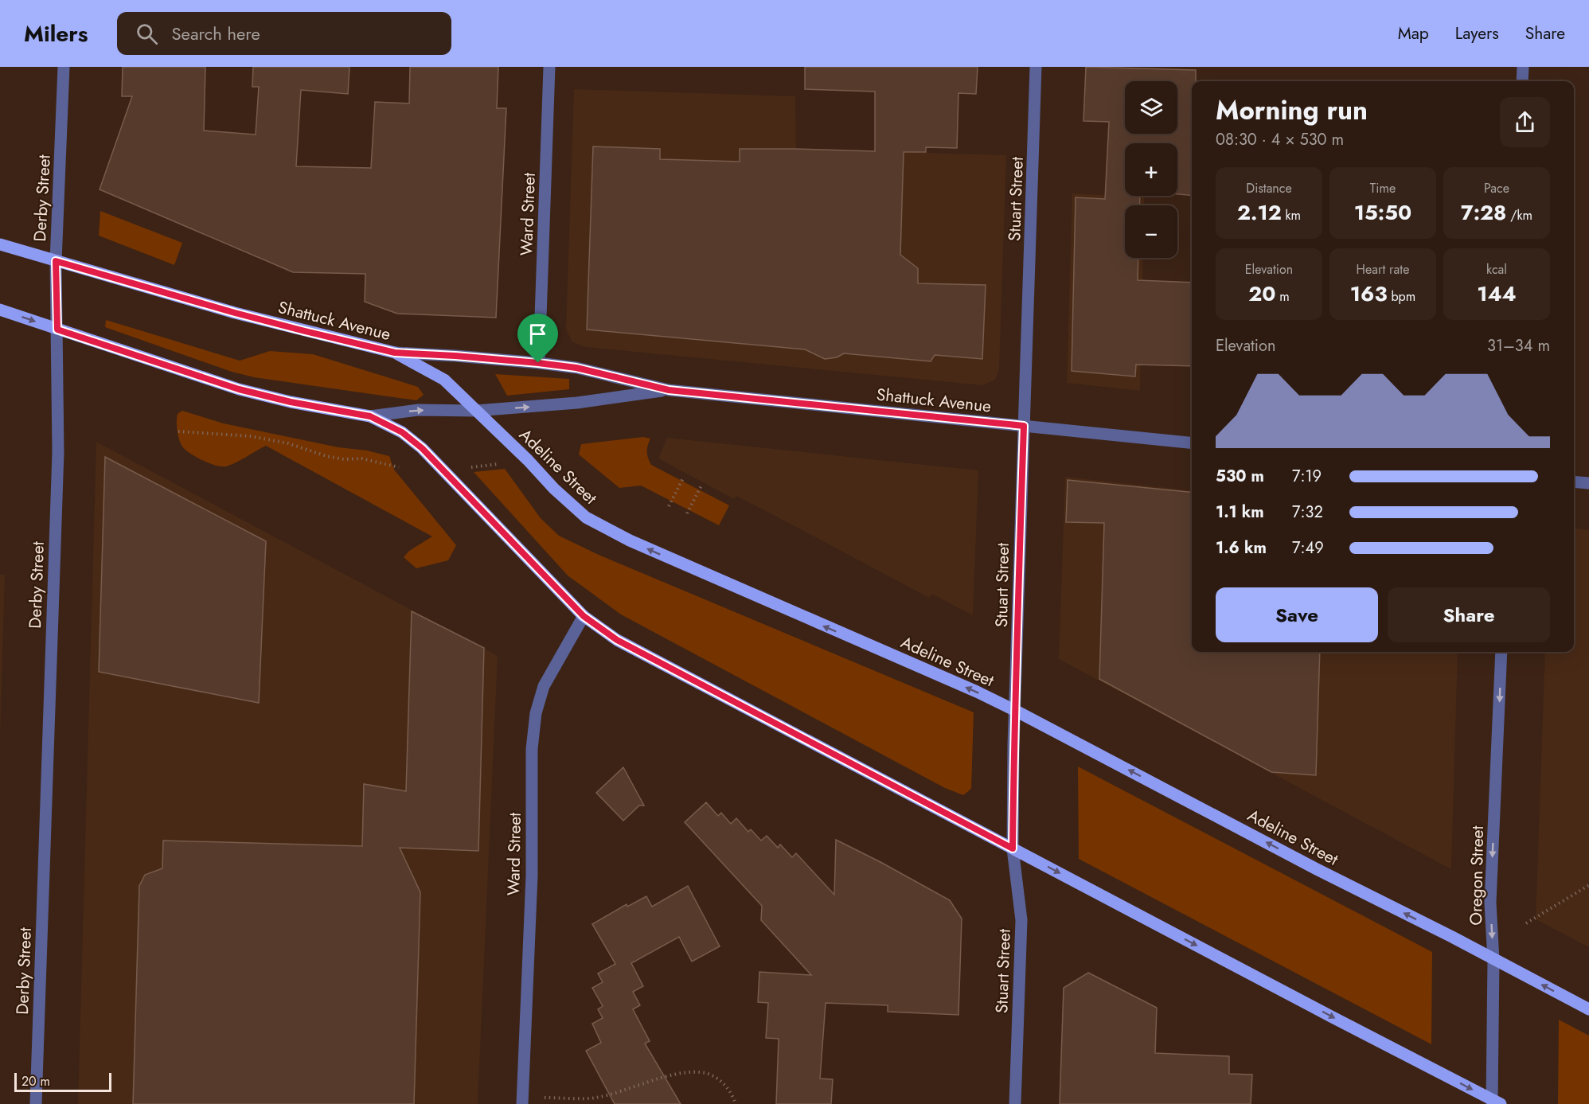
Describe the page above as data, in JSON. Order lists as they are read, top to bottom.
{
  "streets": {
    "main road": ["Shattuck Avenue", "Adeline Street"],
    "street": [
      "Derby Street",
      "Stuart Street",
      "Ward Street",
      "Oregon Street"
    ]
  },
  "crossings": [
    ["Derby Street", "Shattuck Avenue"],
    ["Stuart Street", "Shattuck Avenue"],
    ["Stuart Street", "Adeline Street"],
    ["Ward Street", "Shattuck Avenue"],
    ["Shattuck Avenue", "Adeline Street"],
    ["Adeline Street", "Oregon Street"]
  ],
  "one_way": ["Oregon Street"],
  "scale_bar": "20 m",
  "page": {
    "header": "Milers",
    "search": "Search here",
    "nav": ["Map", "Layers", "Share"],
    "map_buttons": ["+", "−"],
    "heading": ["Morning run", "08:30 · 4 × 530 m"],
    "stats": [
      ["Distance", "2.12 km"],
      ["Time", "15:50"],
      ["Pace", "7:28 /km"],
      ["Elevation", "20 m"],
      ["Heart rate", "163 bpm"],
      ["kcal", "144"]
    ],
    "chart": ["Elevation", "31–34 m"],
    "list": [
      {
        "name": "530 m",
        "note": "7:19"
      },
      {
        "name": "1.1 km",
        "note": "7:32"
      },
      {
        "name": "1.6 km",
        "note": "7:49"
      }
    ],
    "buttons": ["Save", "Share"],
    "scale": "20 m"
  }
}
